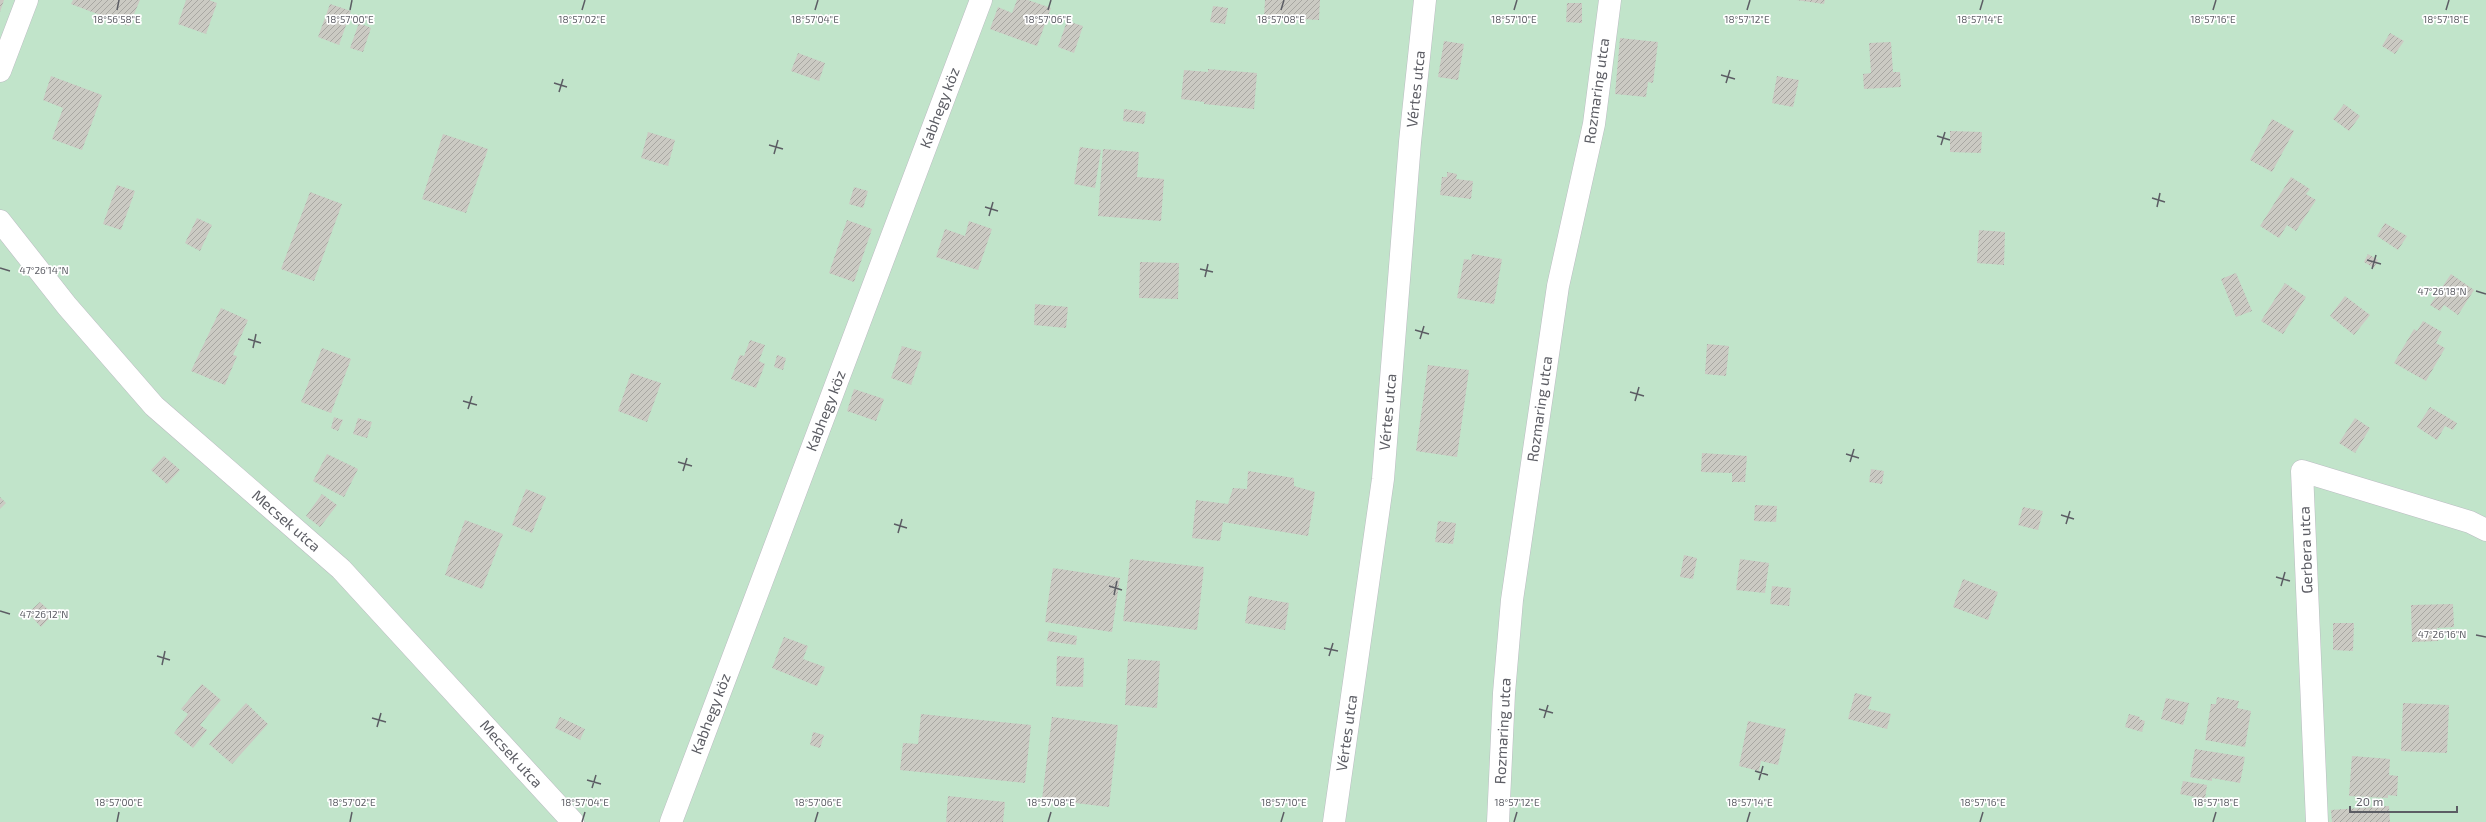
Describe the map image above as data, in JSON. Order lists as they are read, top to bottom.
{
  "streets": {
    "street": [
      "Vértes utca",
      "Rozmaring utca",
      "Kabhegy köz",
      "Mecsek utca",
      "Gerbera utca"
    ]
  },
  "scale_bar": "20 m",
  "coordinates": [
    "18°56'58\"E",
    "18°57'00\"E",
    "18°57'02\"E",
    "18°57'04\"E",
    "18°57'06\"E",
    "18°57'08\"E",
    "18°57'10\"E",
    "18°57'12\"E",
    "18°57'14\"E",
    "18°57'16\"E",
    "18°57'18\"E",
    "47°26'14\"N",
    "47°26'18\"N",
    "47°26'12\"N",
    "47°26'16\"N"
  ]
}
